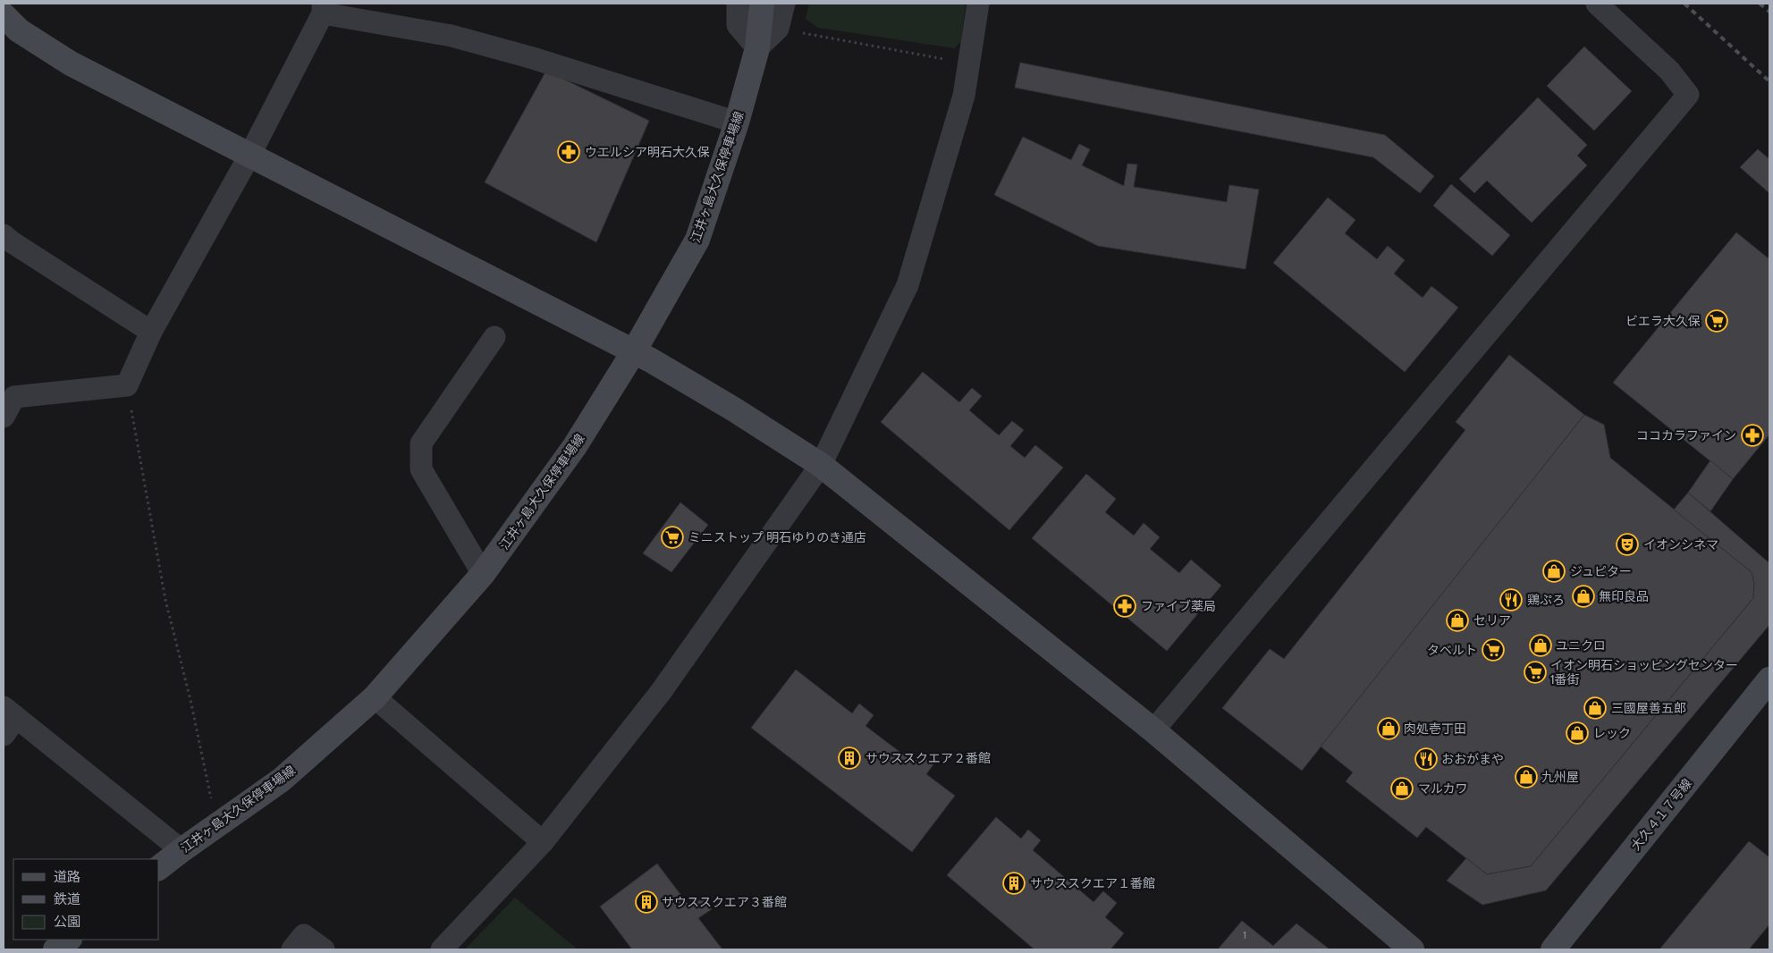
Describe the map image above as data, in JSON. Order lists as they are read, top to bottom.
{
  "streets": {
    "street": ["江井ヶ島大久保停車場線", "大久４１７号線"]
  },
  "places": {
    "pharmacy": ["ウエルシア明石大久保", "ココカラファイン", "ファイブ薬局"],
    "supermarket": [
      "ビエラ大久保",
      "ミニストップ 明石ゆりのき通店",
      "タベルト",
      "イオン明石ショッピングセンター 1番街"
    ],
    "theatre": ["イオンシネマ"],
    "shop": [
      "ジュピター",
      "無印良品",
      "セリア",
      "ユニクロ",
      "三國屋善五郎",
      "肉処壱丁田",
      "レック",
      "九州屋",
      "マルカワ"
    ],
    "restaurant": ["鶏ぷろ", "おおがまや"],
    "building": ["サウススクエア２番館", "サウススクエア１番館", "サウススクエア３番館"]
  },
  "house_numbers": ["1"],
  "legend": ["道路", "鉄道", "公園"]
}
